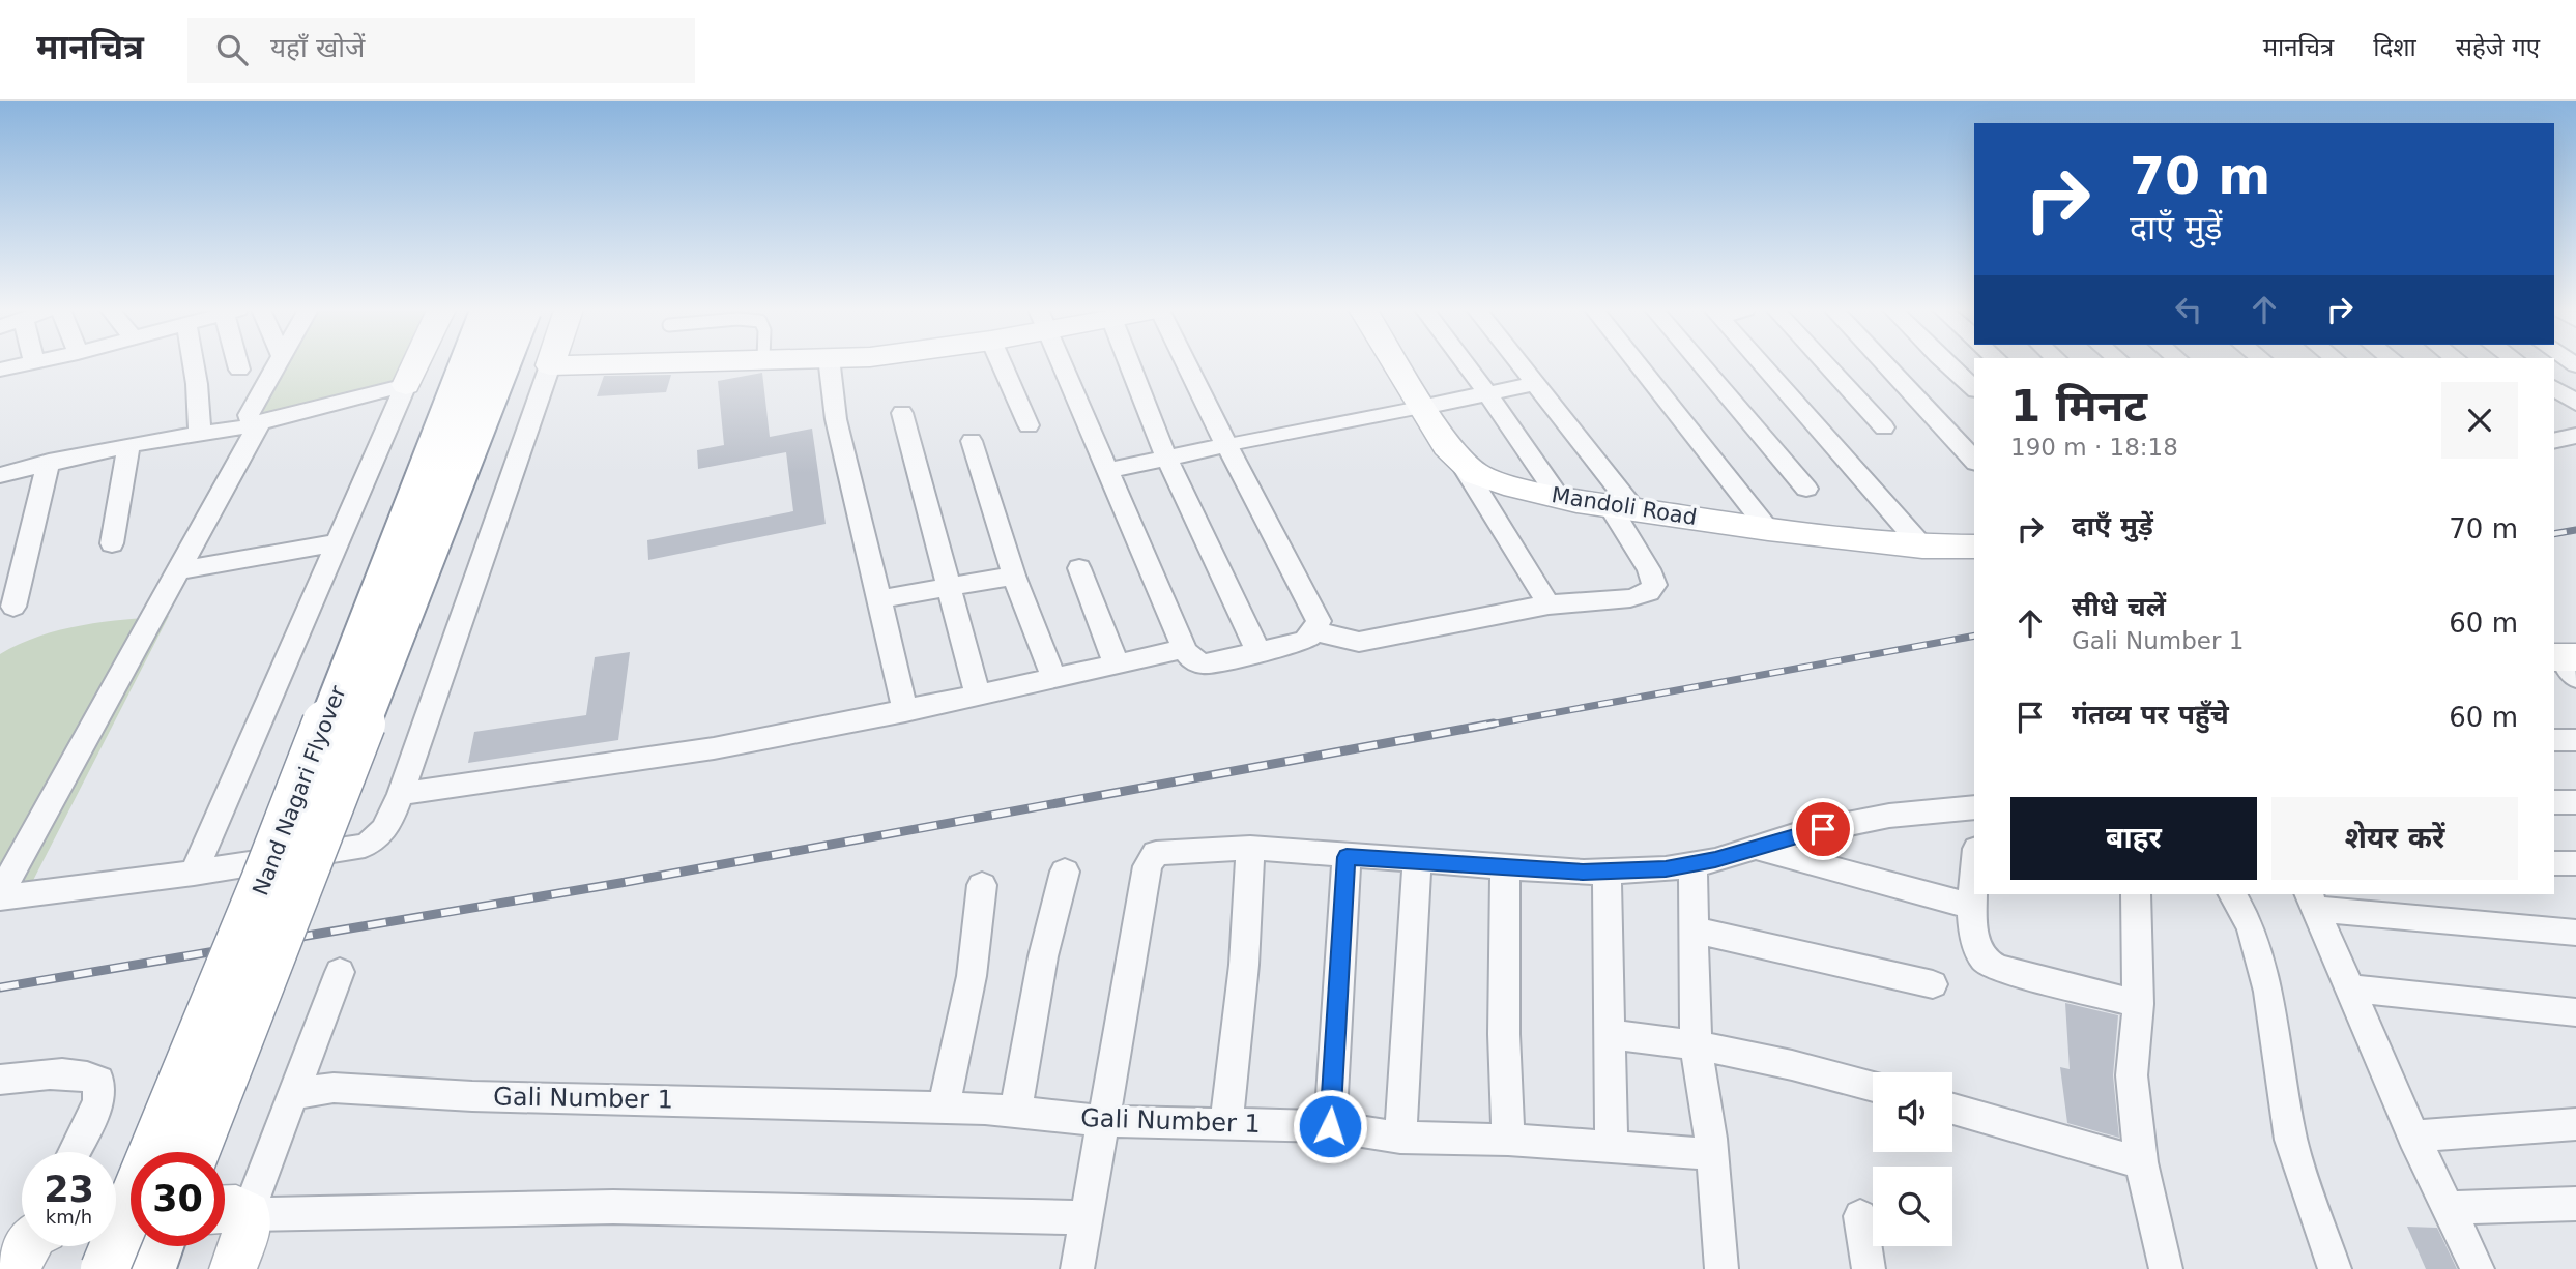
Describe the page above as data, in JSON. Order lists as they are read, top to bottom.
{
  "streets": {
    "highway": ["Nand Nagari Flyover"],
    "street": ["Mandoli Road", "Gali Number 1"]
  },
  "page": {
    "header": "मानचित्र",
    "search": "यहाँ खोजें",
    "nav": ["मानचित्र", "दिशा", "सहेजे गए"],
    "turn": ["70 m", "दाएँ मुड़ें"],
    "heading": ["1 मिनट", "190 m · 18:18"],
    "list": [
      {
        "name": "दाएँ मुड़ें",
        "value": "70 m"
      },
      {
        "name": "सीधे चलें",
        "note": "Gali Number 1",
        "value": "60 m"
      },
      {
        "name": "गंतव्य पर पहुँचे",
        "value": "60 m"
      }
    ],
    "buttons": ["बाहर", "शेयर करें"],
    "speed": "23 km/h",
    "limit": "30"
  }
}
